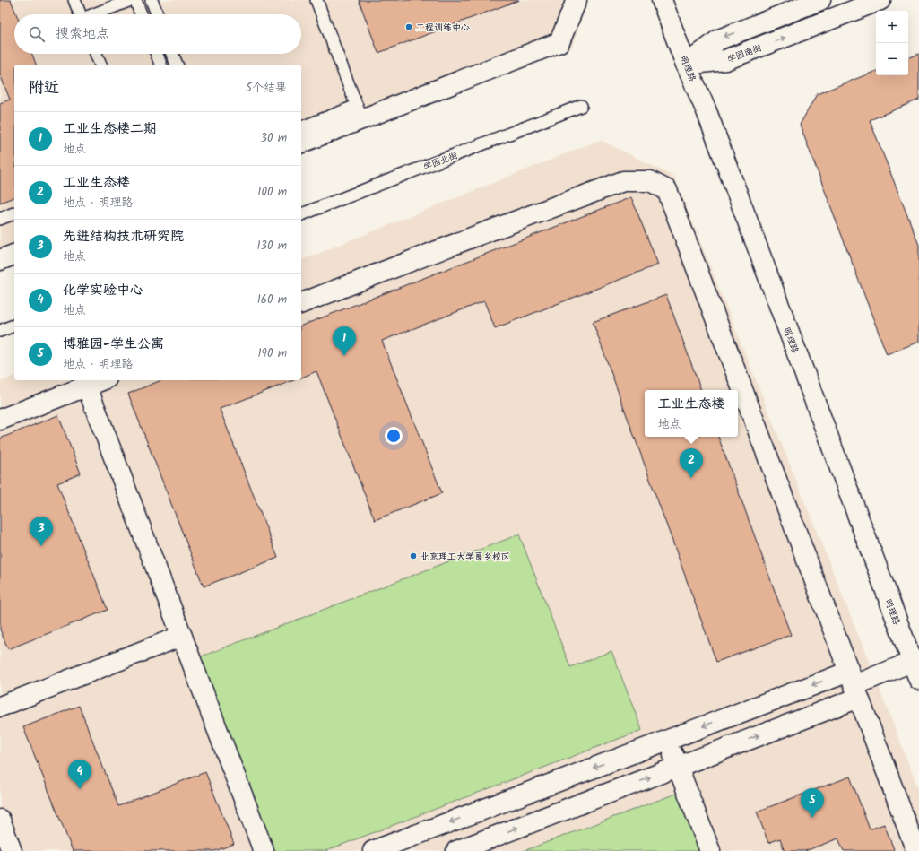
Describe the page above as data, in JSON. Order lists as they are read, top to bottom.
{
  "streets": {
    "street": ["学园南街", "明理路"],
    "lane": ["学园北街"]
  },
  "crossings": [
    ["学园南街", "明理路"]
  ],
  "places": ["工程训练中心", "北京理工大学良乡校区"],
  "page": {
    "map_buttons": ["+", "−"],
    "search": "搜索地点",
    "heading": ["附近", "5个结果"],
    "list": [
      {
        "mark": "1",
        "name": "工业生态楼二期",
        "note": "地点",
        "value": "30 m"
      },
      {
        "mark": "2",
        "name": "工业生态楼",
        "note": "地点 · 明理路",
        "value": "100 m"
      },
      {
        "mark": "3",
        "name": "先进结构技术研究院",
        "note": "地点",
        "value": "130 m"
      },
      {
        "mark": "4",
        "name": "化学实验中心",
        "note": "地点",
        "value": "160 m"
      },
      {
        "mark": "5",
        "name": "博雅园-学生公寓",
        "note": "地点 · 明理路",
        "value": "190 m"
      }
    ],
    "pins": [
      "1",
      "2",
      "3",
      "4",
      "5"
    ],
    "popup": ["工业生态楼", "地点"]
  }
}
